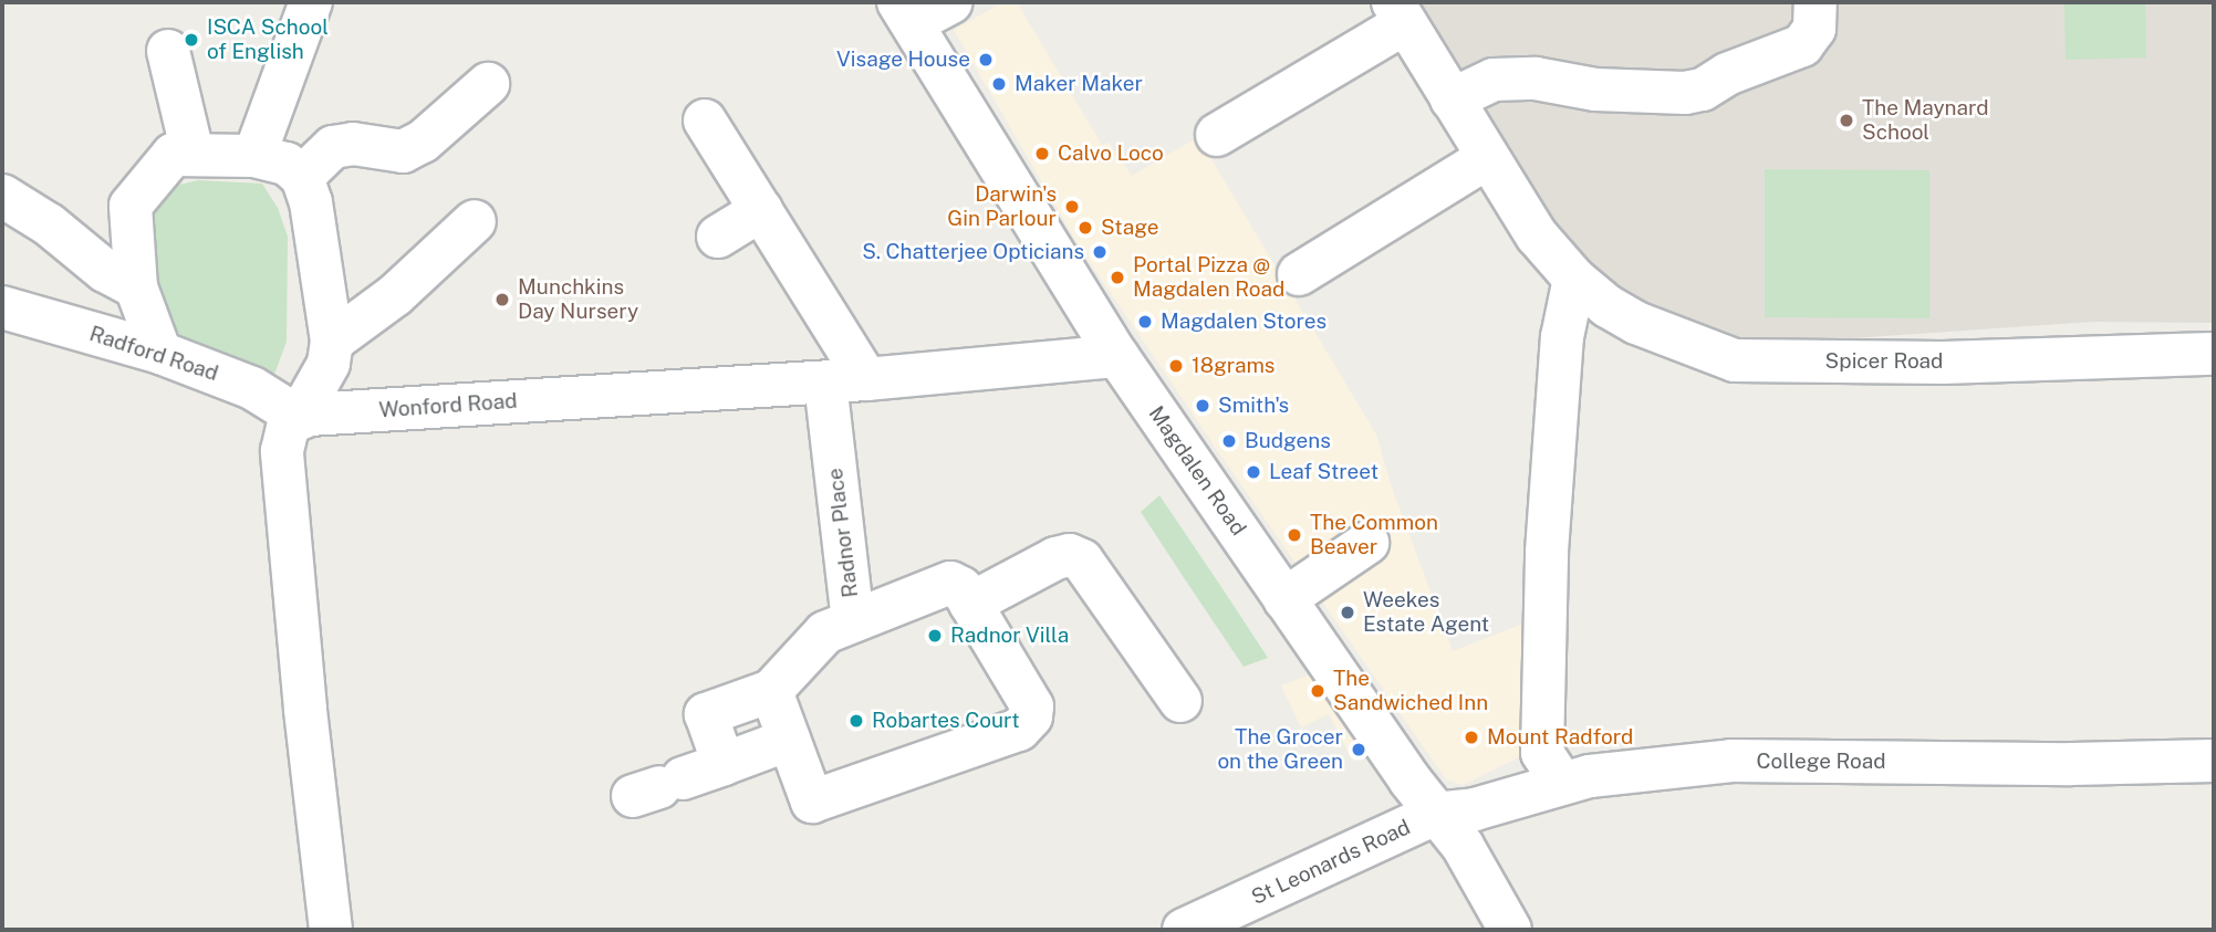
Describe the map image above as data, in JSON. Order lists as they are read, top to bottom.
{
  "streets": {
    "street": [
      "Radford Road",
      "Spicer Road",
      "Wonford Road",
      "Magdalen Road",
      "Radnor Place",
      "College Road",
      "St Leonards Road"
    ]
  },
  "crossings": [
    ["Radford Road", "Wonford Road"],
    ["Wonford Road", "Magdalen Road"],
    ["Wonford Road", "Radnor Place"],
    ["Magdalen Road", "College Road"],
    ["Magdalen Road", "St Leonards Road"],
    ["College Road", "St Leonards Road"]
  ],
  "places": [
    "ISCA School of English",
    "Visage House",
    "Maker Maker",
    "The Maynard School",
    "Calvo Loco",
    "Darwin's Gin Parlour",
    "Stage",
    "S. Chatterjee Opticians",
    "Portal Pizza @ Magdalen Road",
    "Munchkins Day Nursery",
    "Magdalen Stores",
    "18grams",
    "Smith's",
    "Budgens",
    "Leaf Street",
    "The Common Beaver",
    "Weekes Estate Agent",
    "Radnor Villa",
    "The Sandwiched Inn",
    "Robartes Court",
    "Mount Radford",
    "The Grocer on the Green"
  ]
}
